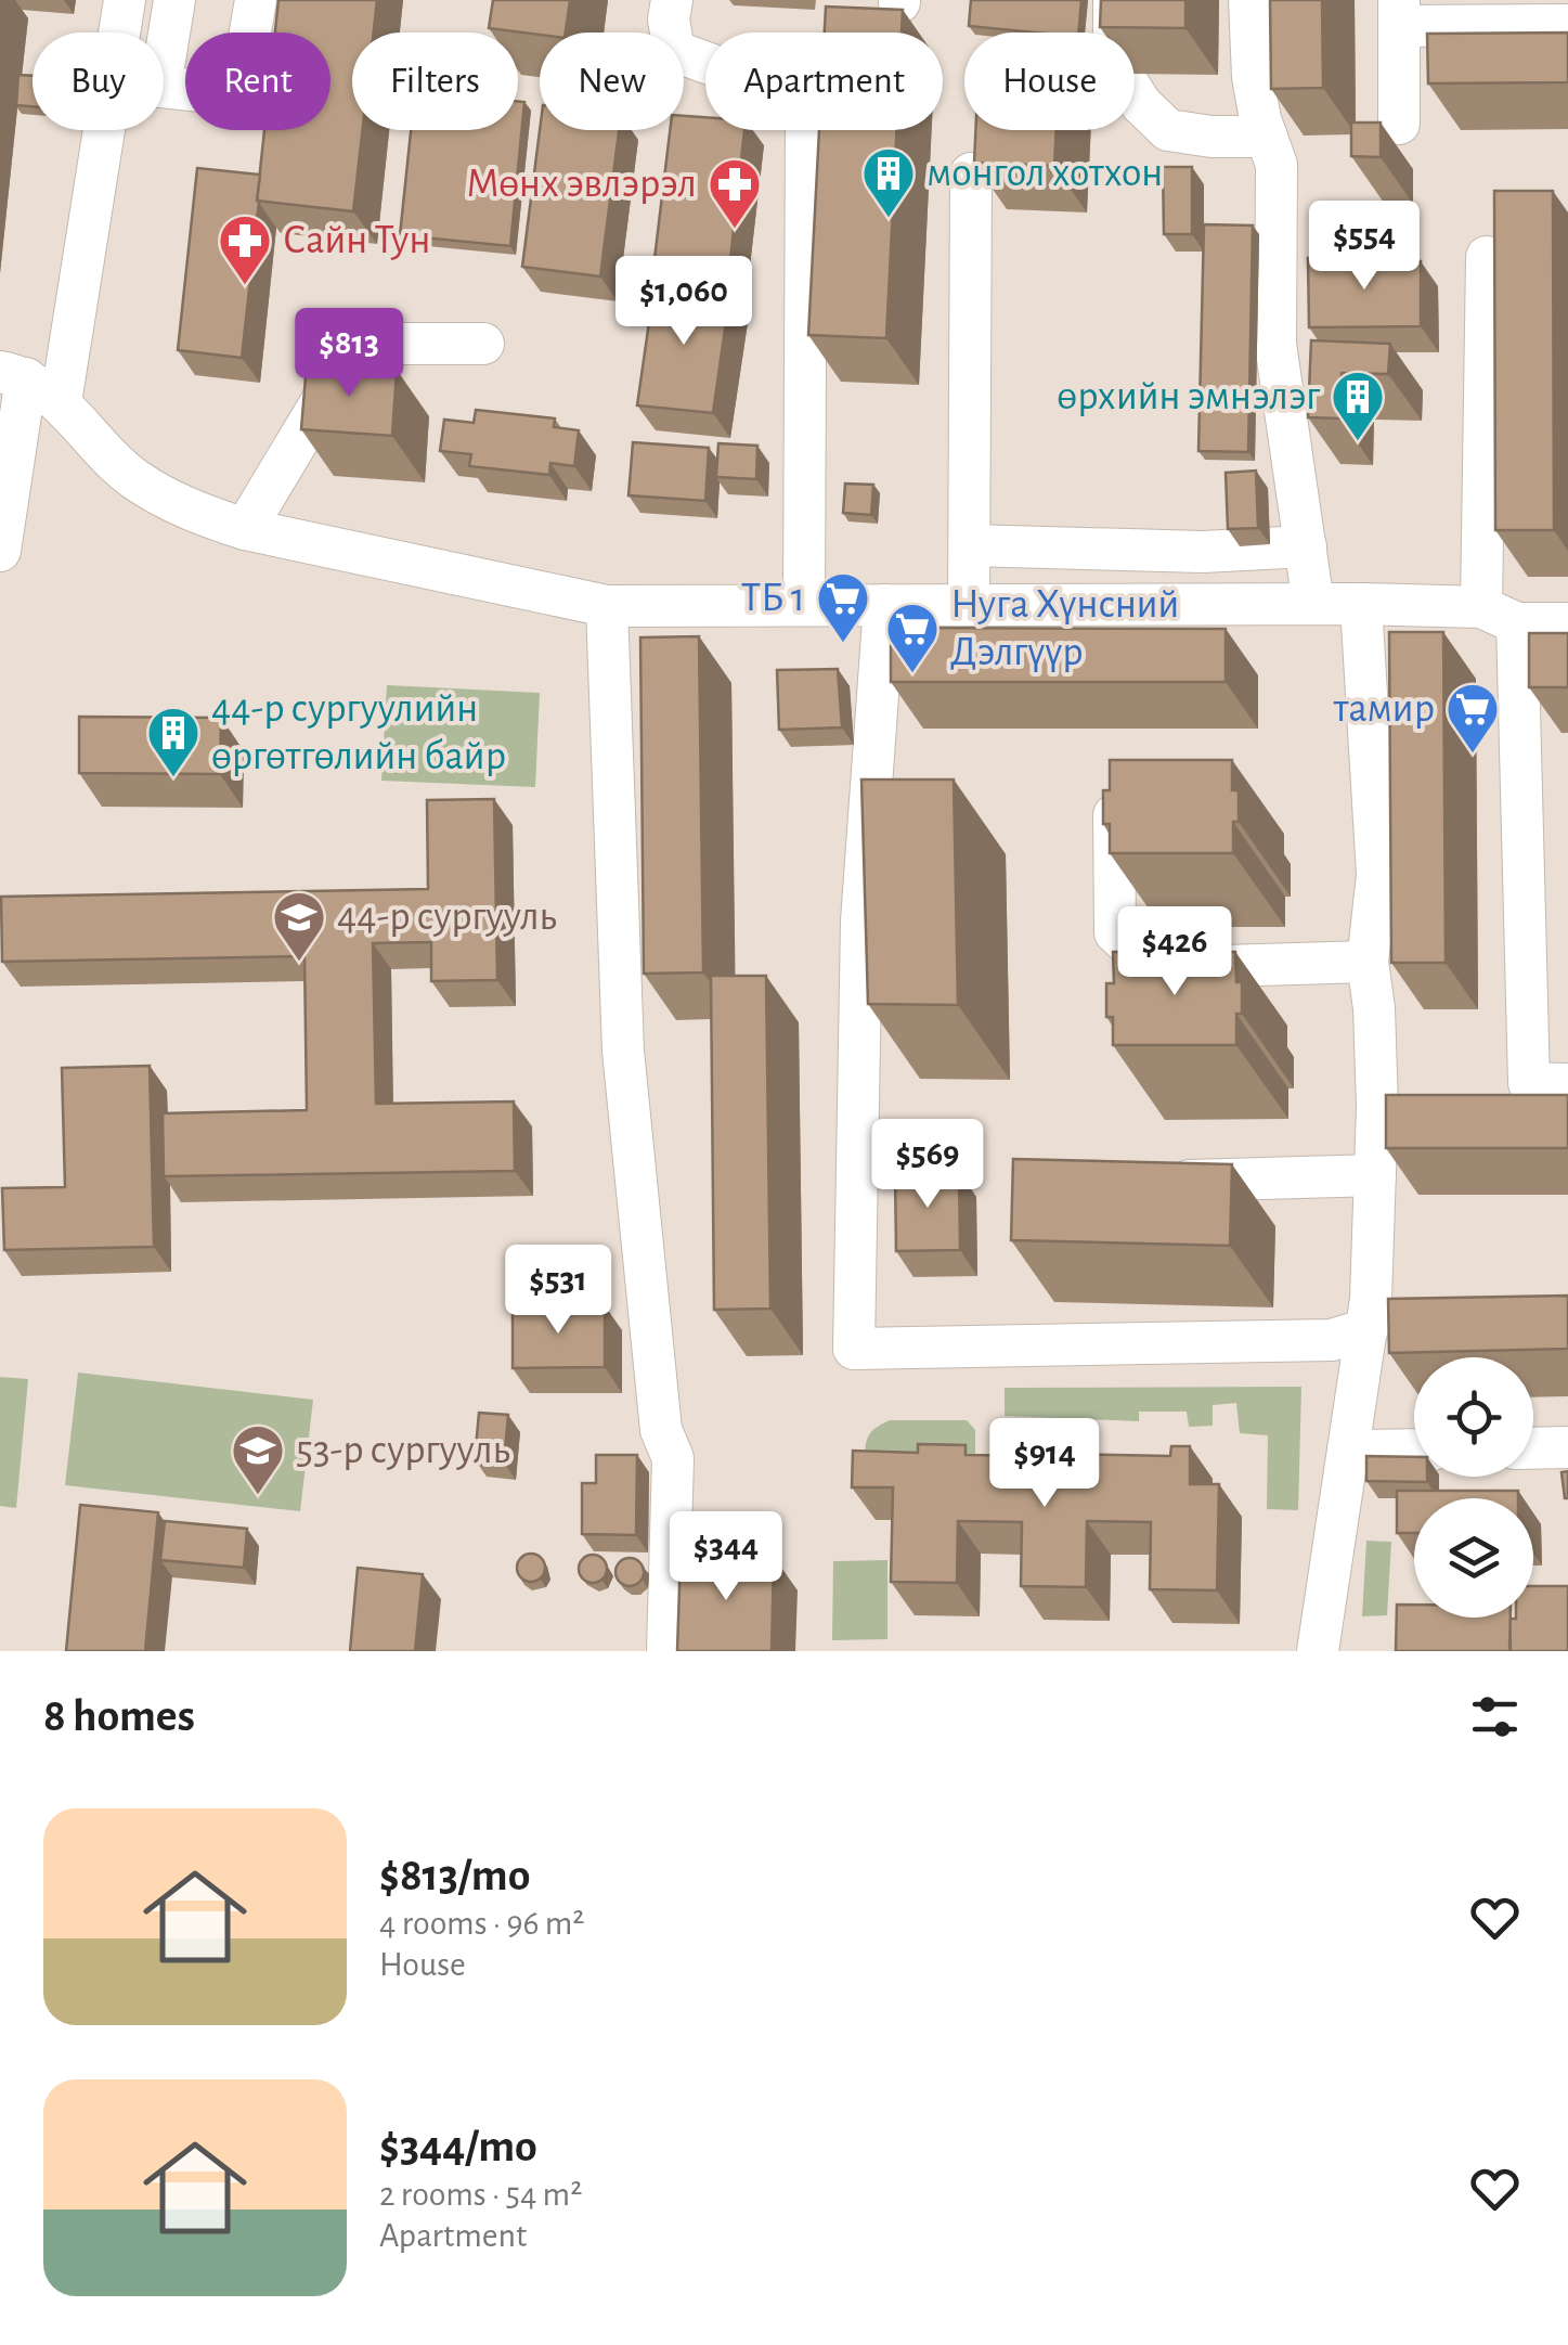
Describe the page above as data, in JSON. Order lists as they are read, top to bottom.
{
  "places": {
    "building": ["монгол хотхон", "өрхийн эмнэлэг", "44-р сургуулийн өргөтгөлийн байр"],
    "pharmacy": ["Мөнх эвлэрэл", "Сайн Тун"],
    "supermarket": ["ТБ 1", "Нуга Хүнсний Дэлгүүр", "тамир"],
    "school or university": ["44-р сургууль", "53-р сургууль"]
  },
  "page": {
    "chip": [
      "Buy",
      "Rent",
      "Filters",
      "New",
      "Apartment",
      "House"
    ],
    "price": [
      "$554",
      "$1,060",
      "$813",
      "$426",
      "$569",
      "$531",
      "$914",
      "$344"
    ],
    "heading": "8 homes",
    "list": [
      {
        "name": "$813/mo",
        "note": "4 rooms · 96 m² · House"
      },
      {
        "name": "$344/mo",
        "note": "2 rooms · 54 m² · Apartment"
      }
    ]
  }
}
